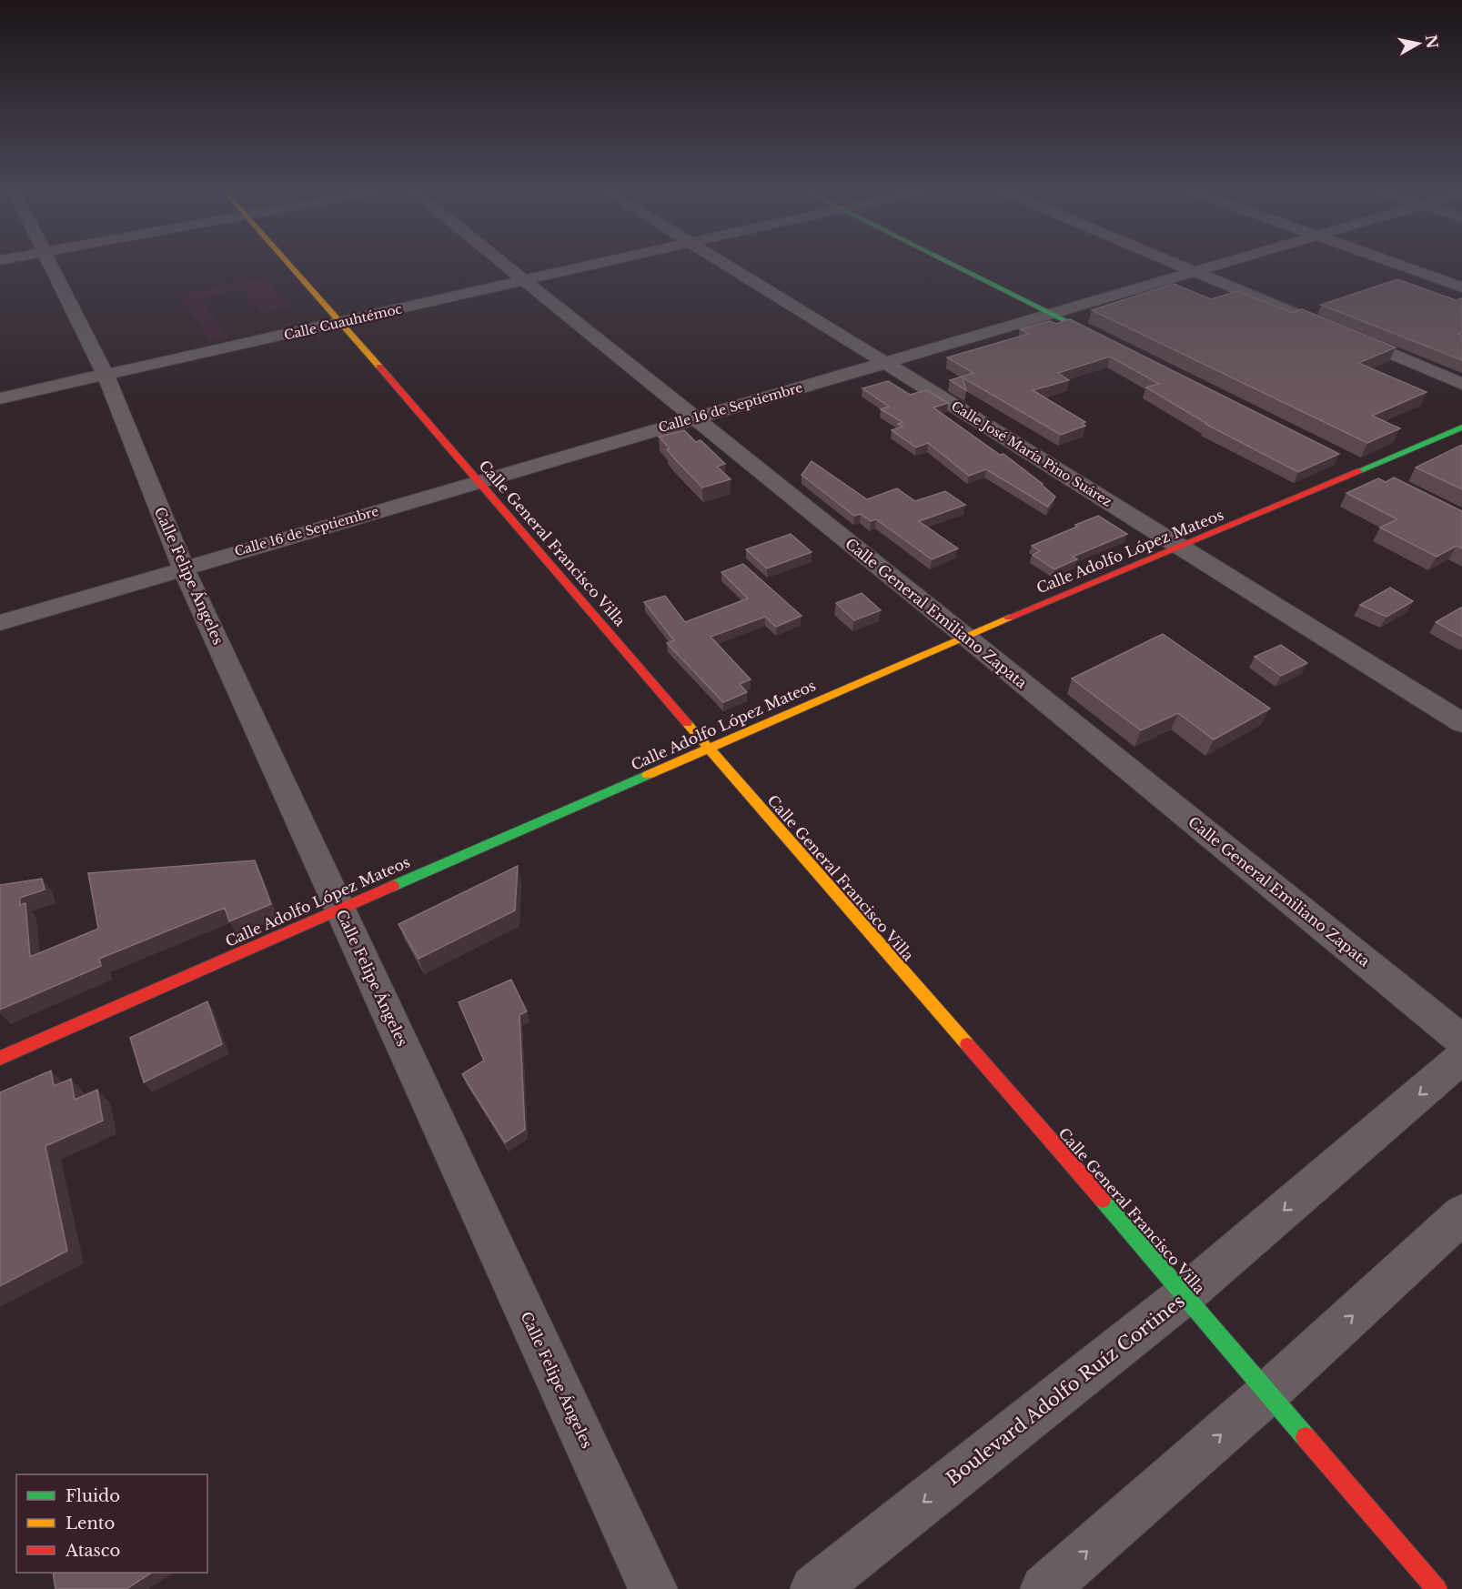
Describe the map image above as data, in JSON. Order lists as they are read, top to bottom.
{
  "streets": {
    "street": [
      "Calle Cuauhtémoc",
      "Calle 16 de Septiembre",
      "Calle José María Pino Suárez",
      "Calle General Francisco Villa",
      "Calle Adolfo López Mateos",
      "Calle Felipe Ángeles",
      "Calle General Emiliano Zapata",
      "Boulevard Adolfo Ruíz Cortines"
    ]
  },
  "crossings": [
    ["Calle Cuauhtémoc", "Calle General Francisco Villa"],
    ["Calle Cuauhtémoc", "Calle Felipe Ángeles"],
    ["Calle Cuauhtémoc", "Calle General Emiliano Zapata"],
    ["Calle 16 de Septiembre", "Calle José María Pino Suárez"],
    ["Calle 16 de Septiembre", "Calle General Francisco Villa"],
    ["Calle 16 de Septiembre", "Calle Felipe Ángeles"],
    ["Calle 16 de Septiembre", "Calle General Emiliano Zapata"],
    ["Calle José María Pino Suárez", "Calle Adolfo López Mateos"],
    ["Calle General Francisco Villa", "Calle Adolfo López Mateos"],
    ["Calle General Francisco Villa", "Boulevard Adolfo Ruíz Cortines"],
    ["Calle Adolfo López Mateos", "Calle Felipe Ángeles"],
    ["Calle Adolfo López Mateos", "Calle General Emiliano Zapata"]
  ],
  "legend": ["Fluido", "Lento", "Atasco"],
  "north": "right"
}
